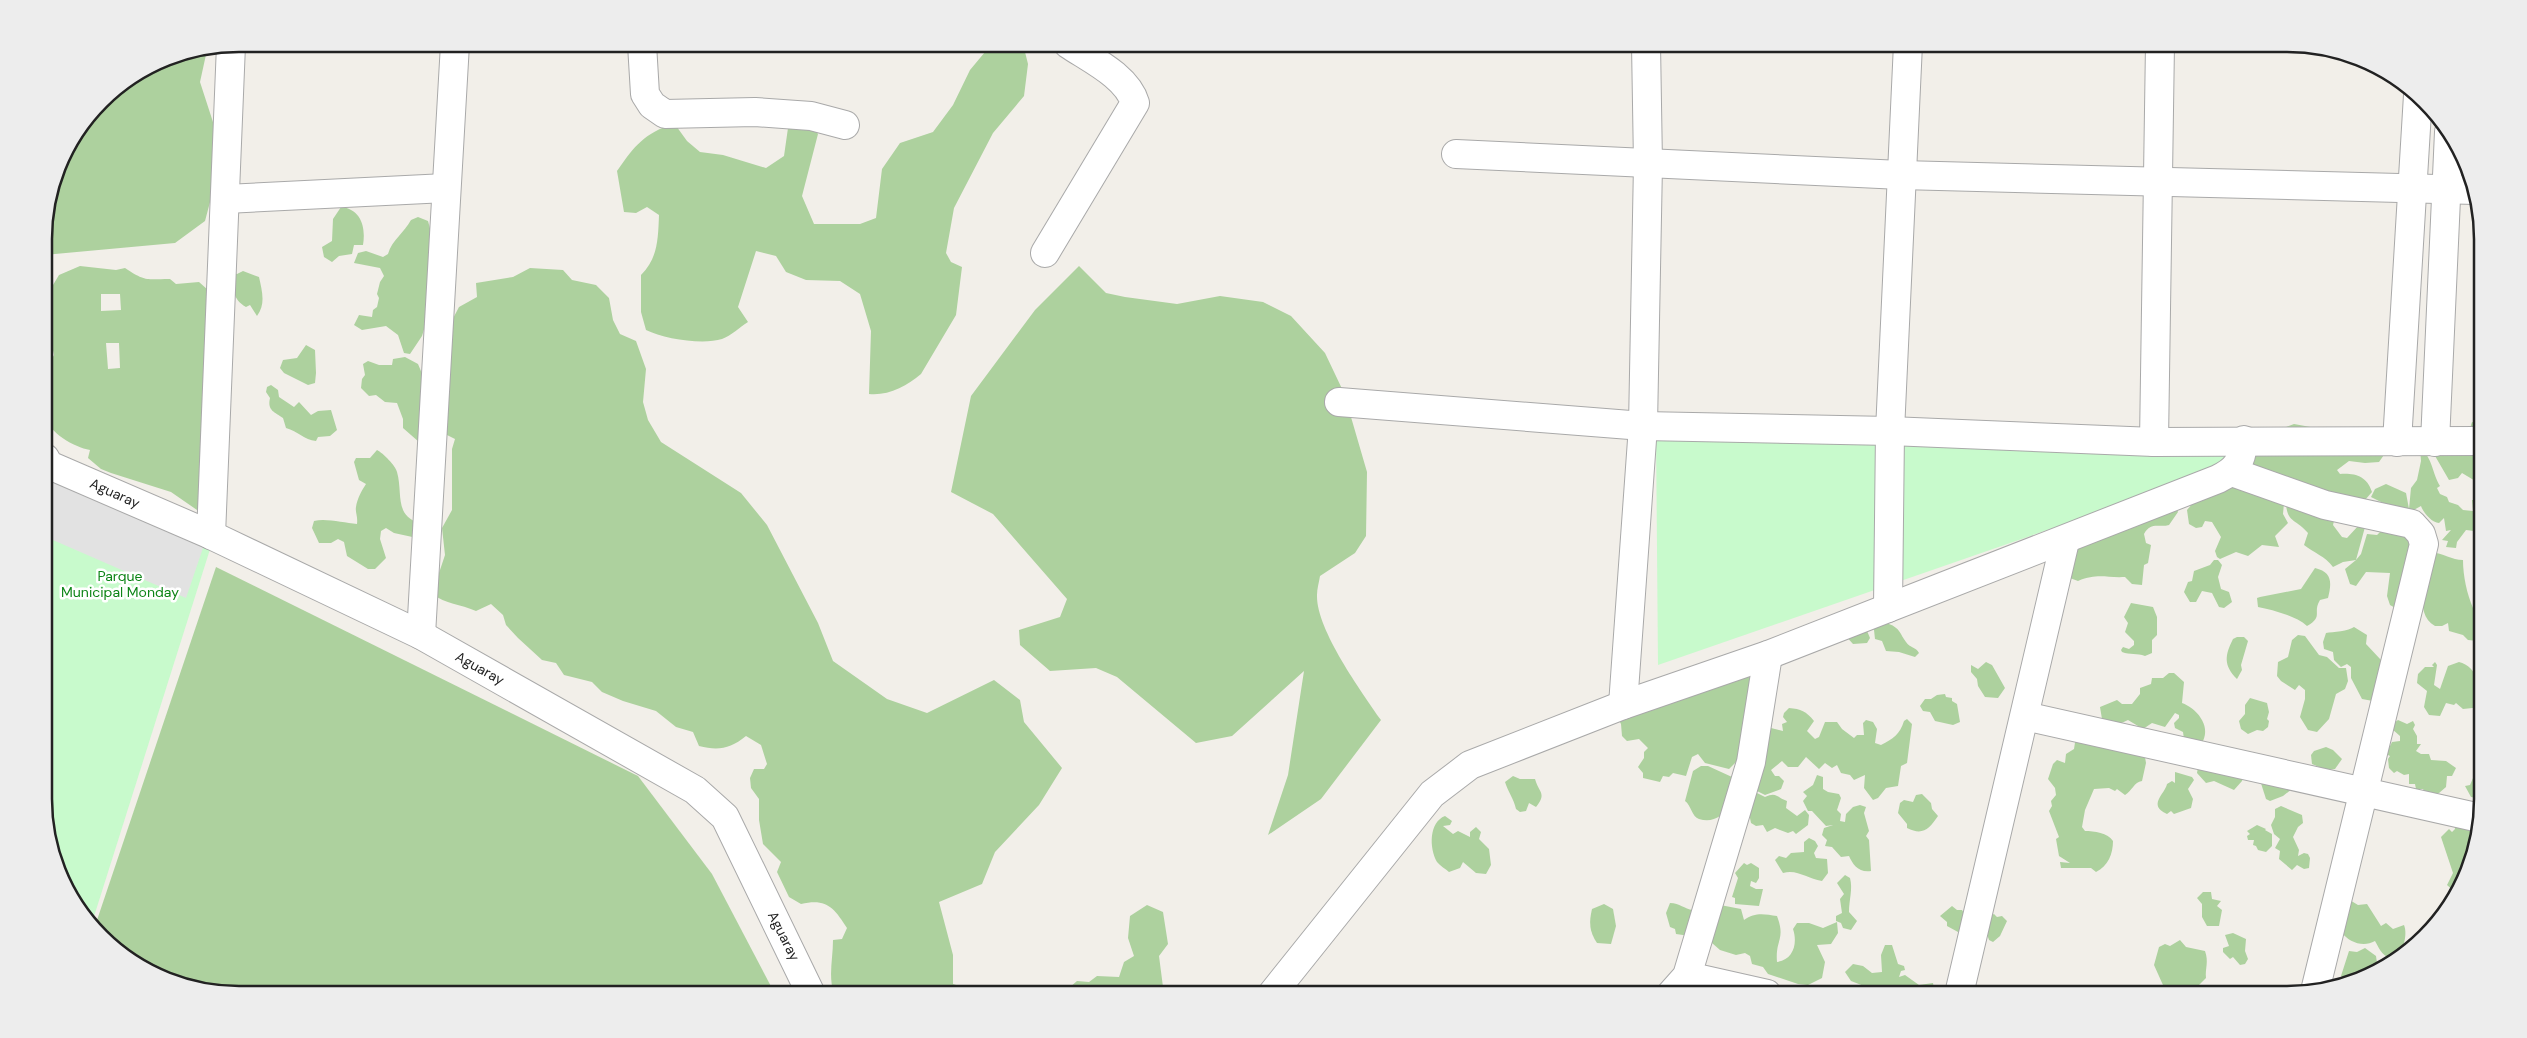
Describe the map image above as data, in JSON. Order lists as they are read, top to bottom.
{
  "streets": {
    "street": ["Aguaray"]
  },
  "parks": ["Parque Municipal Monday"]
}
